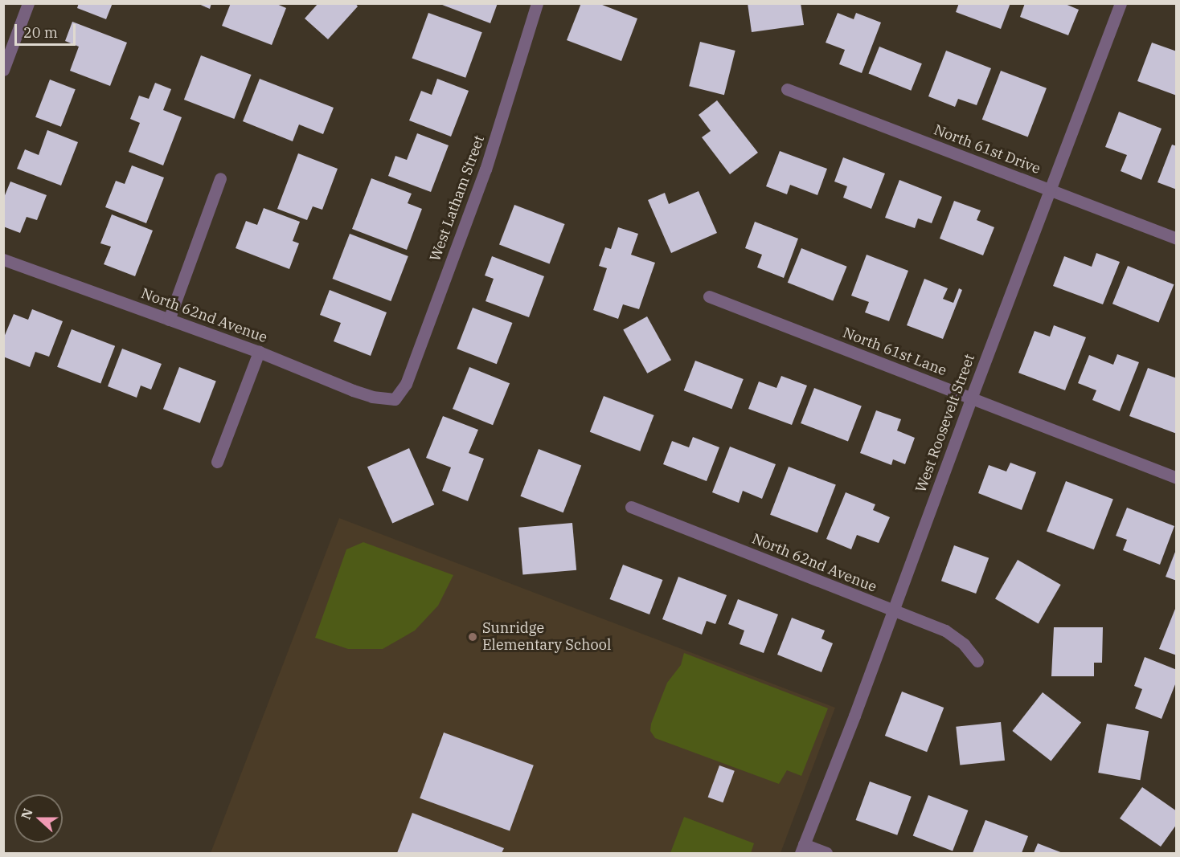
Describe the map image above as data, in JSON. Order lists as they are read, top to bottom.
{
  "streets": {
    "street": [
      "North 61st Drive",
      "West Latham Street",
      "North 62nd Avenue",
      "North 61st Lane",
      "West Roosevelt Street"
    ]
  },
  "crossings": [
    ["North 61st Drive", "West Roosevelt Street"],
    ["West Latham Street", "North 62nd Avenue"],
    ["North 62nd Avenue", "West Roosevelt Street"],
    ["North 61st Lane", "West Roosevelt Street"]
  ],
  "places": ["Sunridge Elementary School"],
  "scale_bar": "20 m",
  "north": "left"
}
